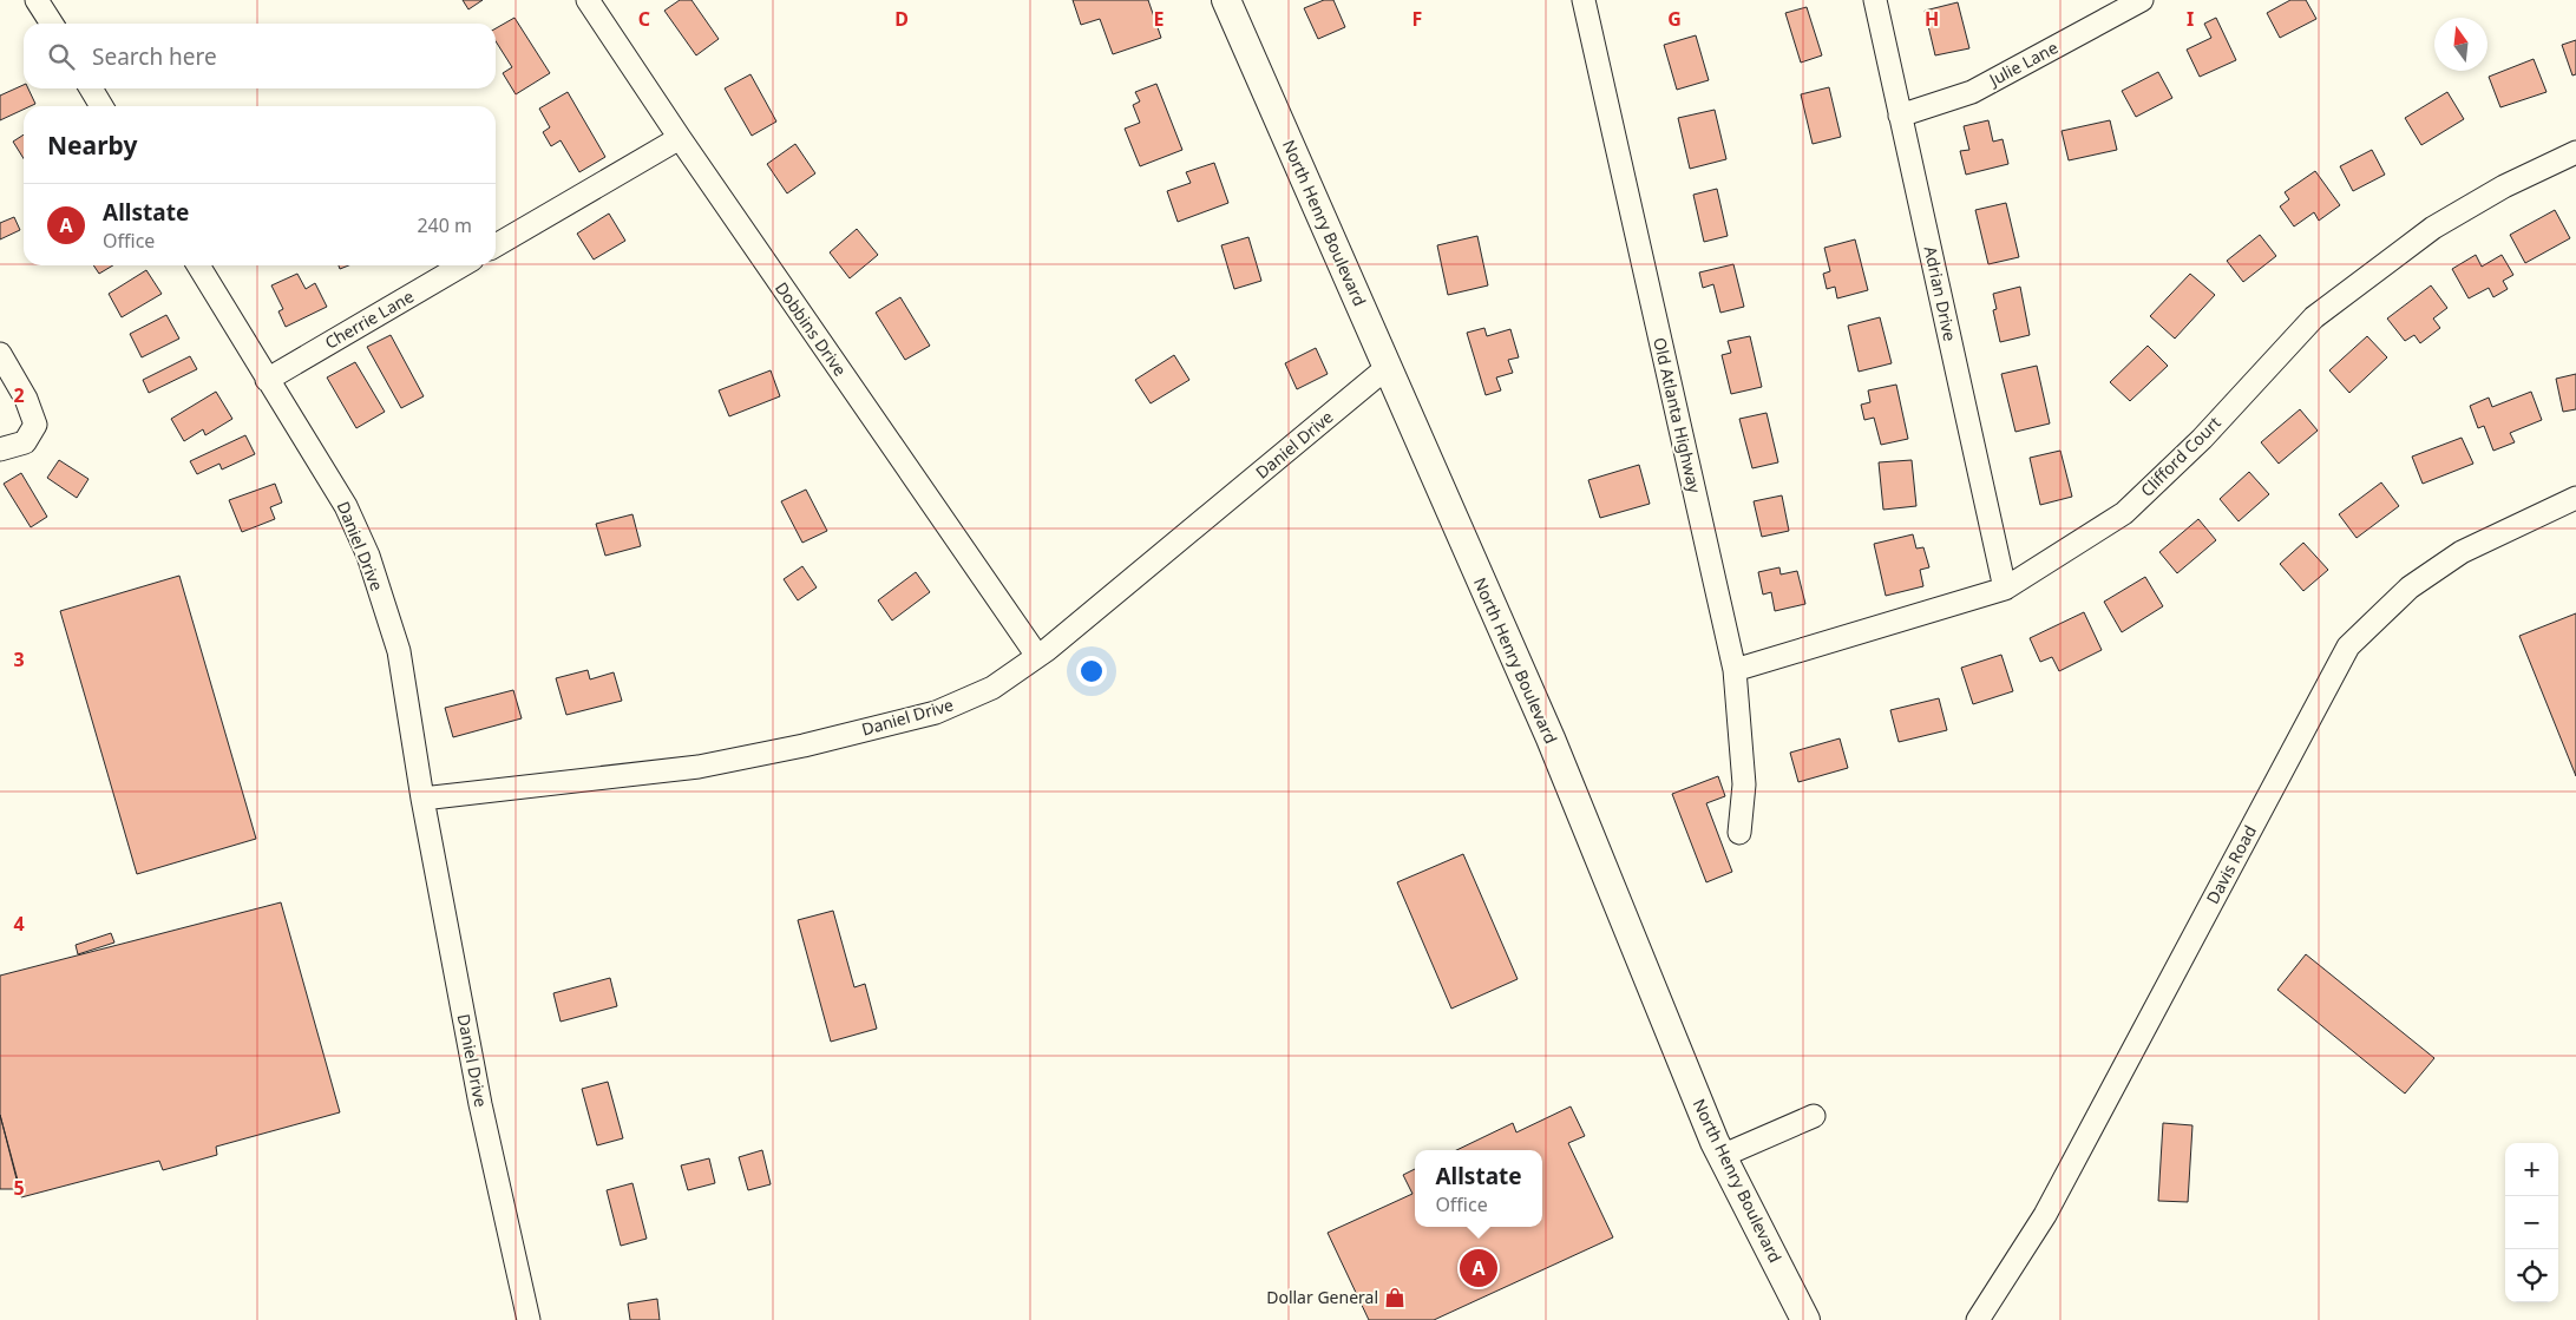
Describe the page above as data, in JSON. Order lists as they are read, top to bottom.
{
  "streets": {
    "main road": ["North Henry Boulevard"],
    "street": [
      "Julie Lane",
      "Adrian Drive",
      "Cherrie Lane",
      "Dobbins Drive",
      "Old Atlanta Highway",
      "Daniel Drive",
      "Clifford Court",
      "Davis Road"
    ]
  },
  "crossings": [
    ["Julie Lane", "Adrian Drive"],
    ["North Henry Boulevard", "Daniel Drive"],
    ["Adrian Drive", "Clifford Court"],
    ["Cherrie Lane", "Daniel Drive"],
    ["Dobbins Drive", "Daniel Drive"],
    ["Old Atlanta Highway", "Clifford Court"]
  ],
  "places": {
    "shop": ["Dollar General"]
  },
  "north": "top",
  "page": {
    "search": "Search here",
    "heading": "Nearby",
    "list": [
      {
        "mark": "A",
        "name": "Allstate",
        "note": "Office",
        "value": "240 m"
      }
    ],
    "map_buttons": ["+", "−"],
    "popup": ["Allstate", "Office"],
    "pins": "A"
  },
  "grid": {
    "columns": [
      "C",
      "D",
      "E",
      "F",
      "G",
      "H",
      "I"
    ],
    "rows": [
      "2",
      "3",
      "4",
      "5"
    ]
  }
}
